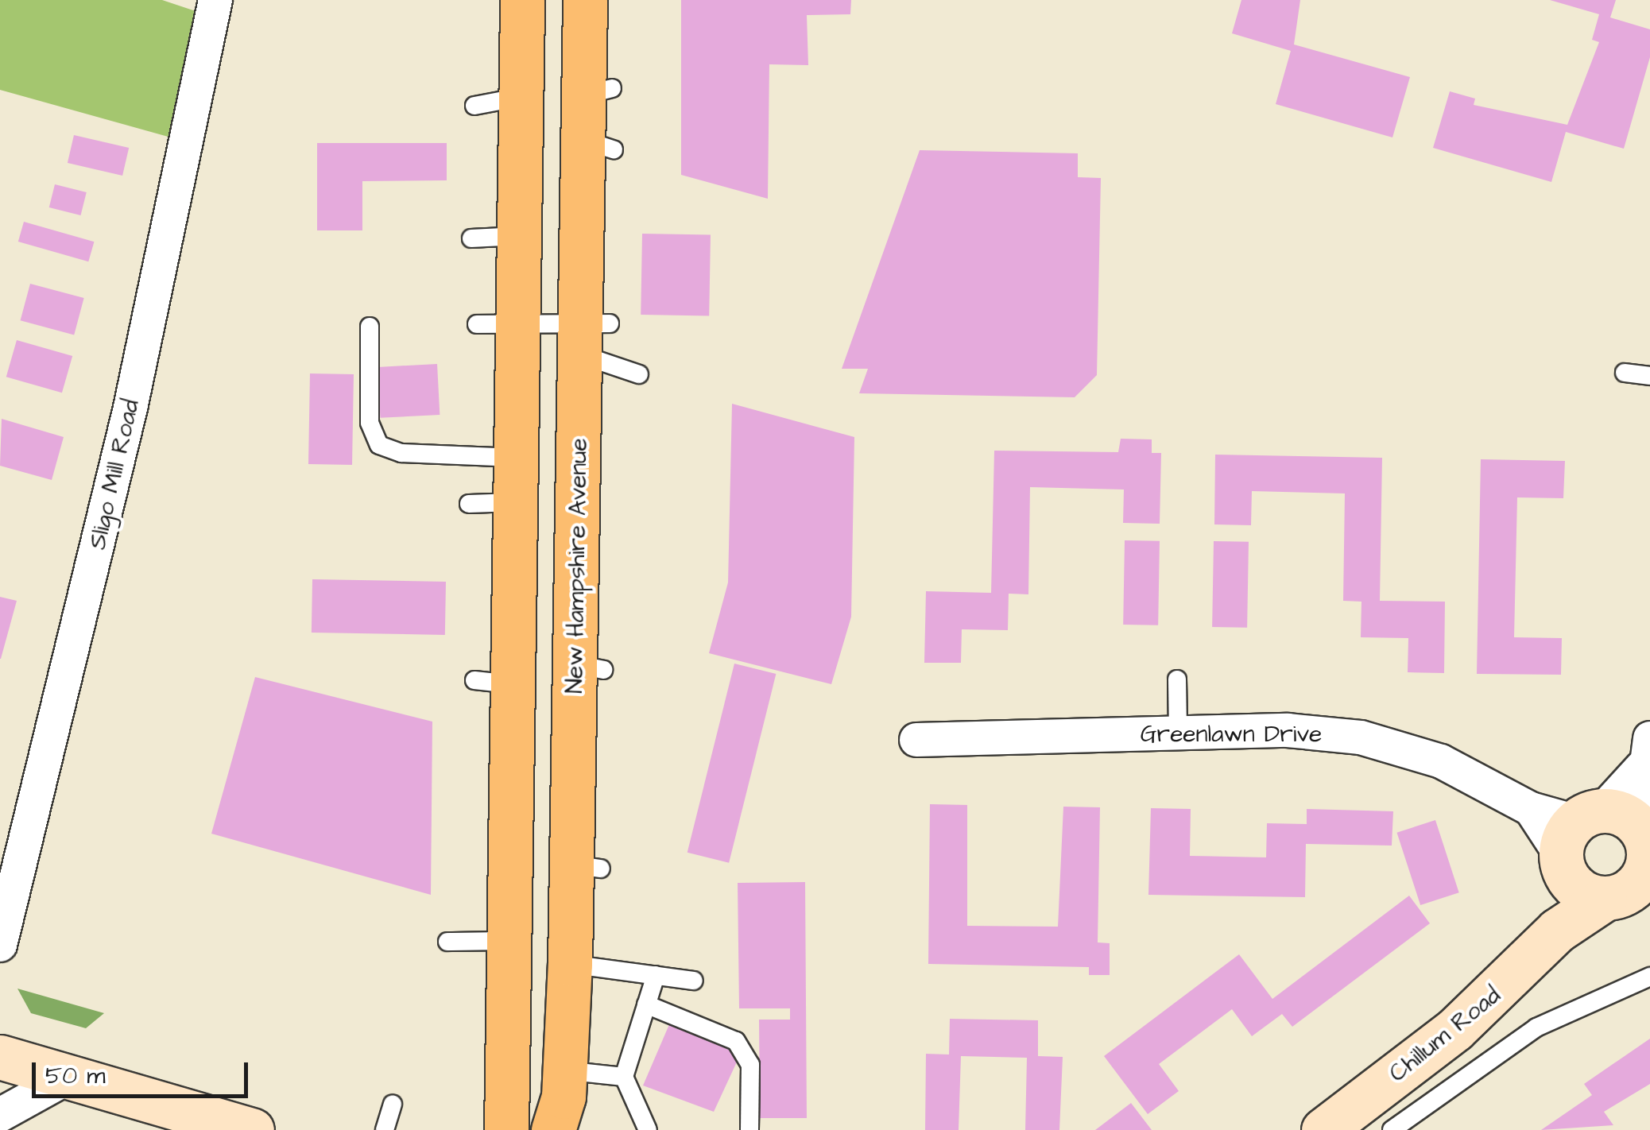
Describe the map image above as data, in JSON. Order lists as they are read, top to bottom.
{
  "streets": {
    "main road": ["New Hampshire Avenue"],
    "street": ["Sligo Mill Road", "Greenlawn Drive", "Chillum Road"]
  },
  "scale_bar": "50 m"
}
